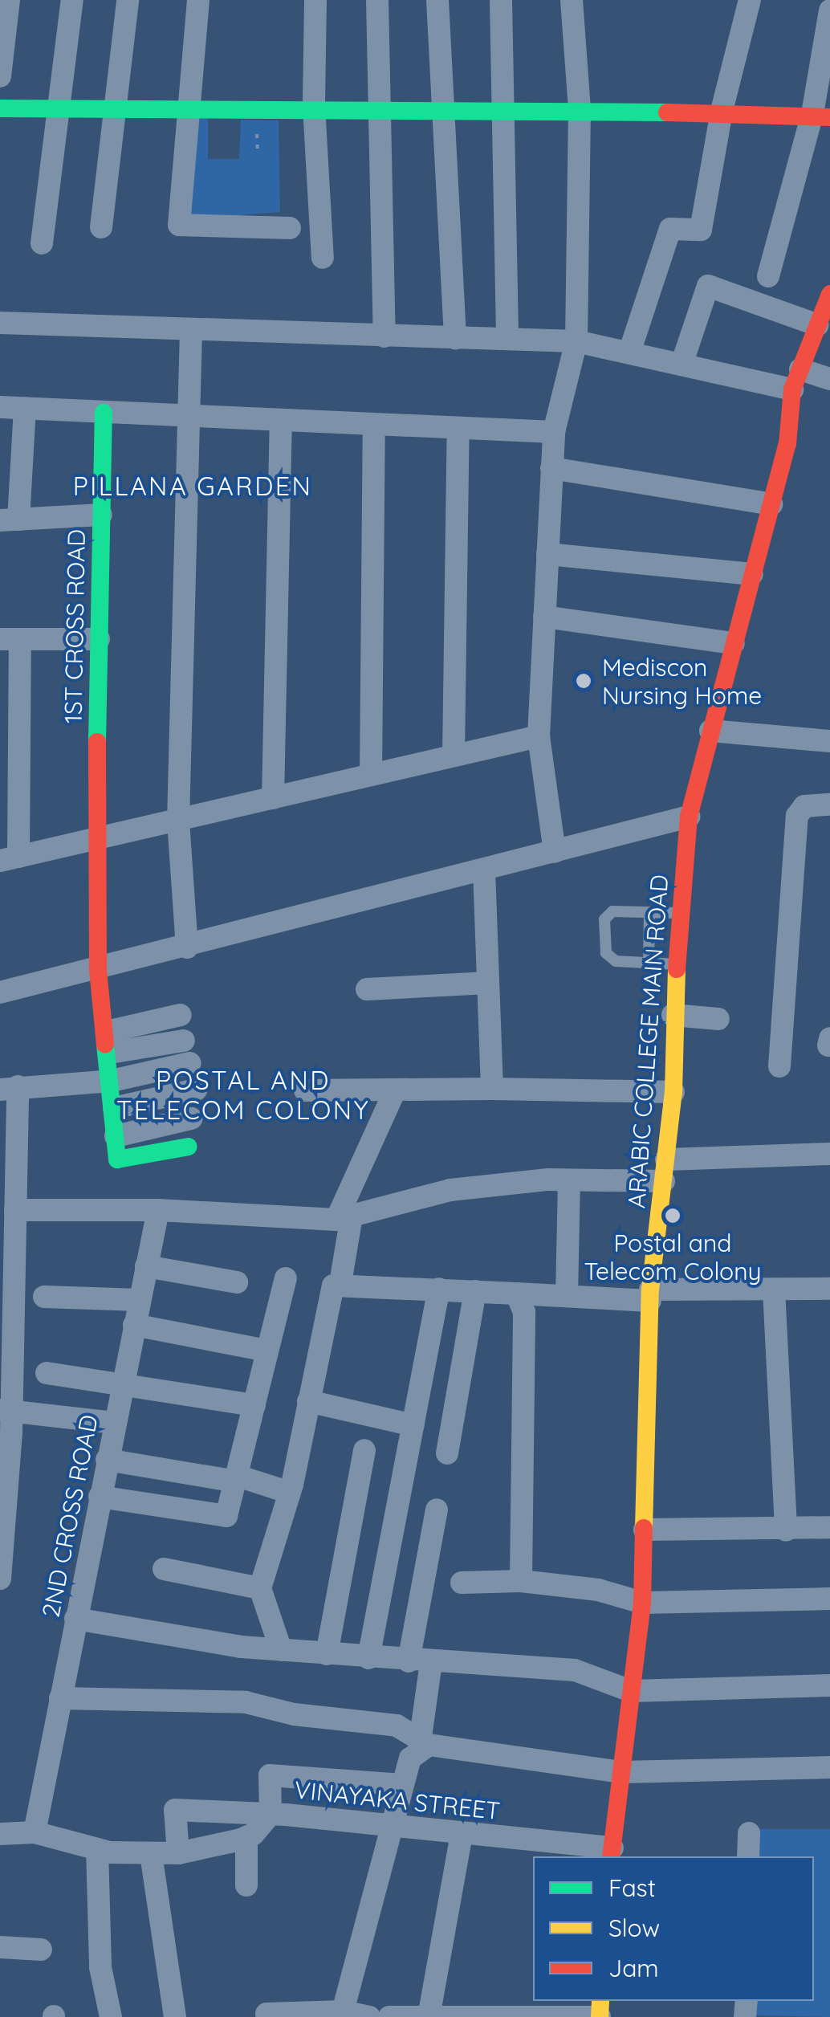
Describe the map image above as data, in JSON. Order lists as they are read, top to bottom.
{
  "streets": {
    "street": [
      "1ST CROSS ROAD",
      "ARABIC COLLEGE MAIN ROAD",
      "2ND CROSS ROAD",
      "VINAYAKA STREET"
    ]
  },
  "crossings": [
    ["ARABIC COLLEGE MAIN ROAD", "VINAYAKA STREET"]
  ],
  "districts": ["PILLANA GARDEN", "POSTAL AND TELECOM COLONY"],
  "places": ["Mediscon Nursing Home", "Postal and Telecom Colony"],
  "legend": ["Fast", "Slow", "Jam"]
}
